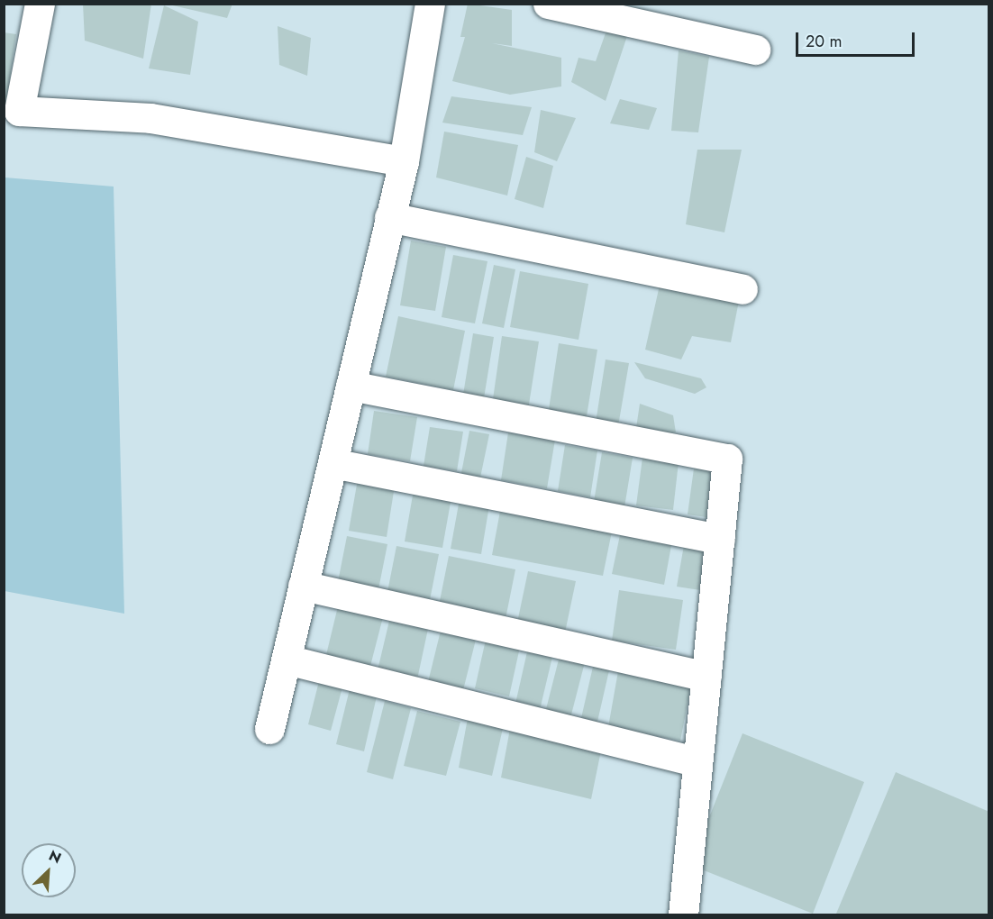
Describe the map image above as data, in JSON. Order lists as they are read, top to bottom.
{
  "scale_bar": "20 m",
  "north": "top right"
}
